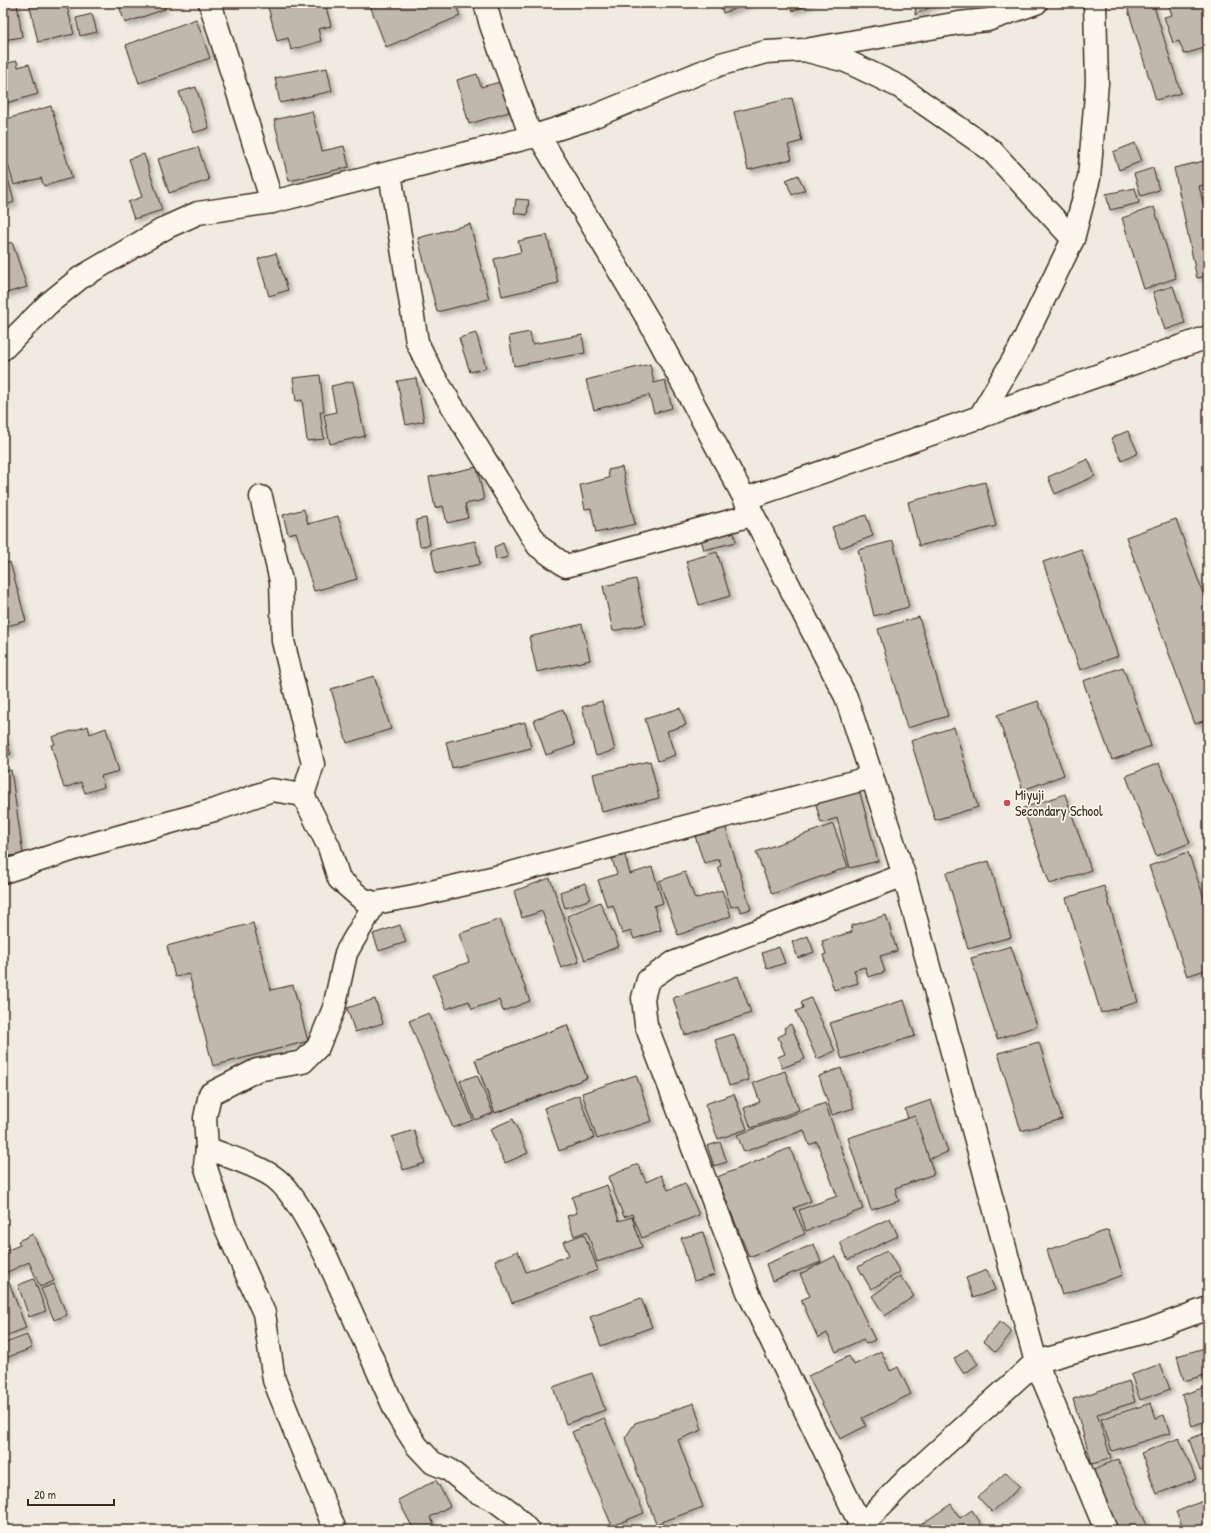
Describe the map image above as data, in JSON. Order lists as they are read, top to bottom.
{
  "places": ["Miyuji Secondary School"],
  "scale_bar": "20 m"
}
